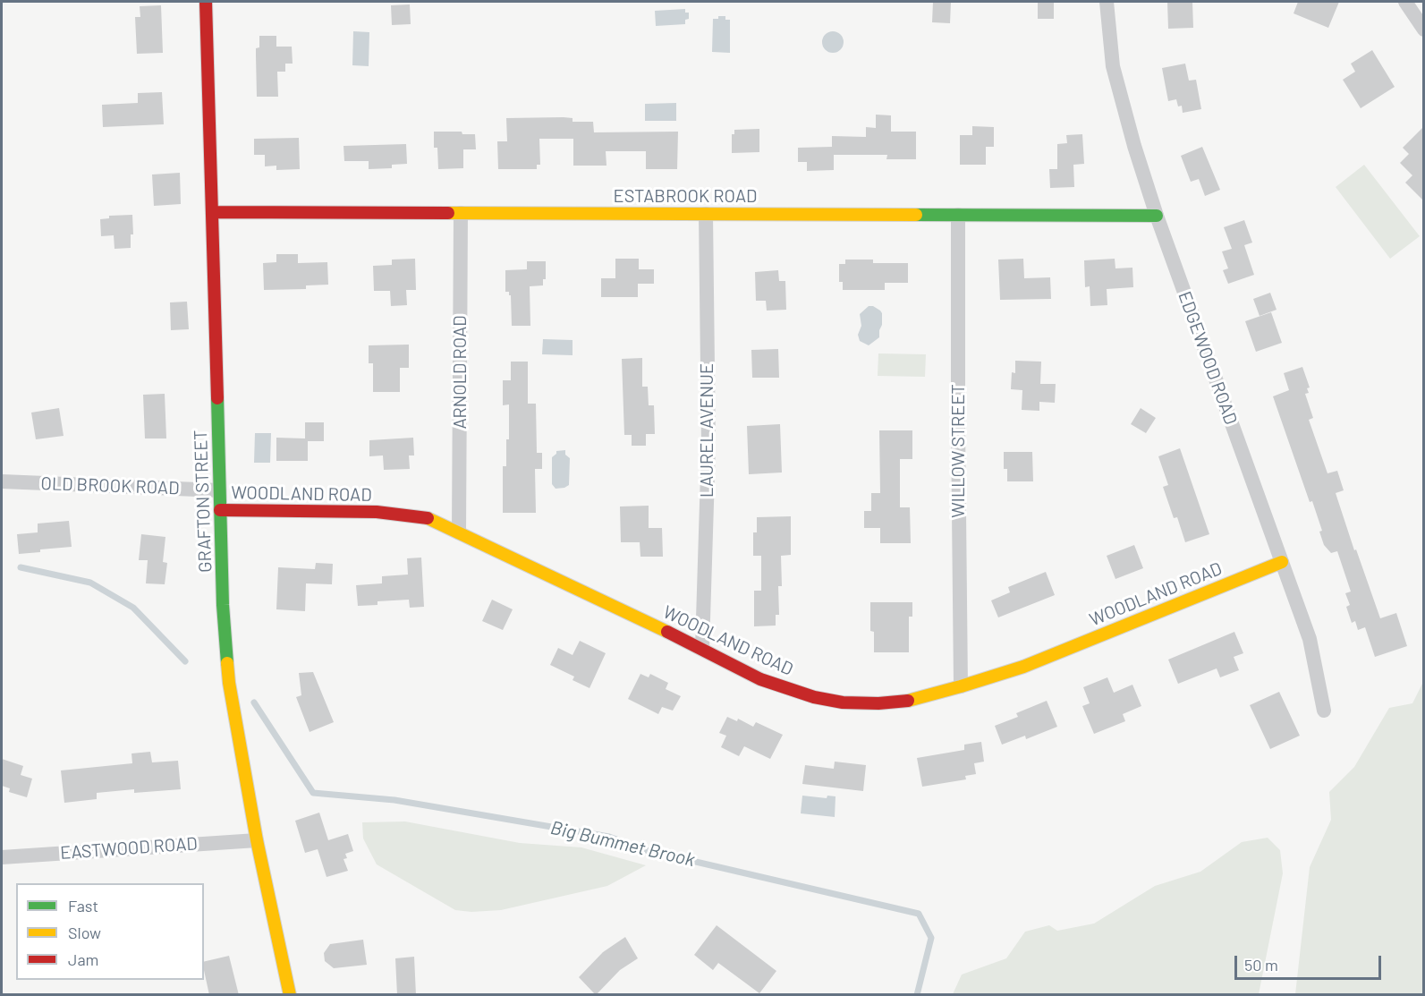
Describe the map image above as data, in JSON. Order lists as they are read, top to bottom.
{
  "streets": {
    "street": [
      "ESTABROOK ROAD",
      "EDGEWOOD ROAD",
      "ARNOLD ROAD",
      "LAUREL AVENUE",
      "WILLOW STREET",
      "OLD BROOK ROAD",
      "WOODLAND ROAD",
      "GRAFTON STREET",
      "EASTWOOD ROAD"
    ]
  },
  "crossings": [
    ["ESTABROOK ROAD", "EDGEWOOD ROAD"],
    ["ESTABROOK ROAD", "ARNOLD ROAD"],
    ["ESTABROOK ROAD", "LAUREL AVENUE"],
    ["ESTABROOK ROAD", "WILLOW STREET"],
    ["ESTABROOK ROAD", "GRAFTON STREET"],
    ["EDGEWOOD ROAD", "WOODLAND ROAD"],
    ["ARNOLD ROAD", "WOODLAND ROAD"],
    ["LAUREL AVENUE", "WOODLAND ROAD"],
    ["WILLOW STREET", "WOODLAND ROAD"],
    ["OLD BROOK ROAD", "GRAFTON STREET"],
    ["WOODLAND ROAD", "GRAFTON STREET"],
    ["GRAFTON STREET", "EASTWOOD ROAD"]
  ],
  "water": ["Big Bummet Brook"],
  "legend": ["Fast", "Slow", "Jam"],
  "scale_bar": "50 m"
}
